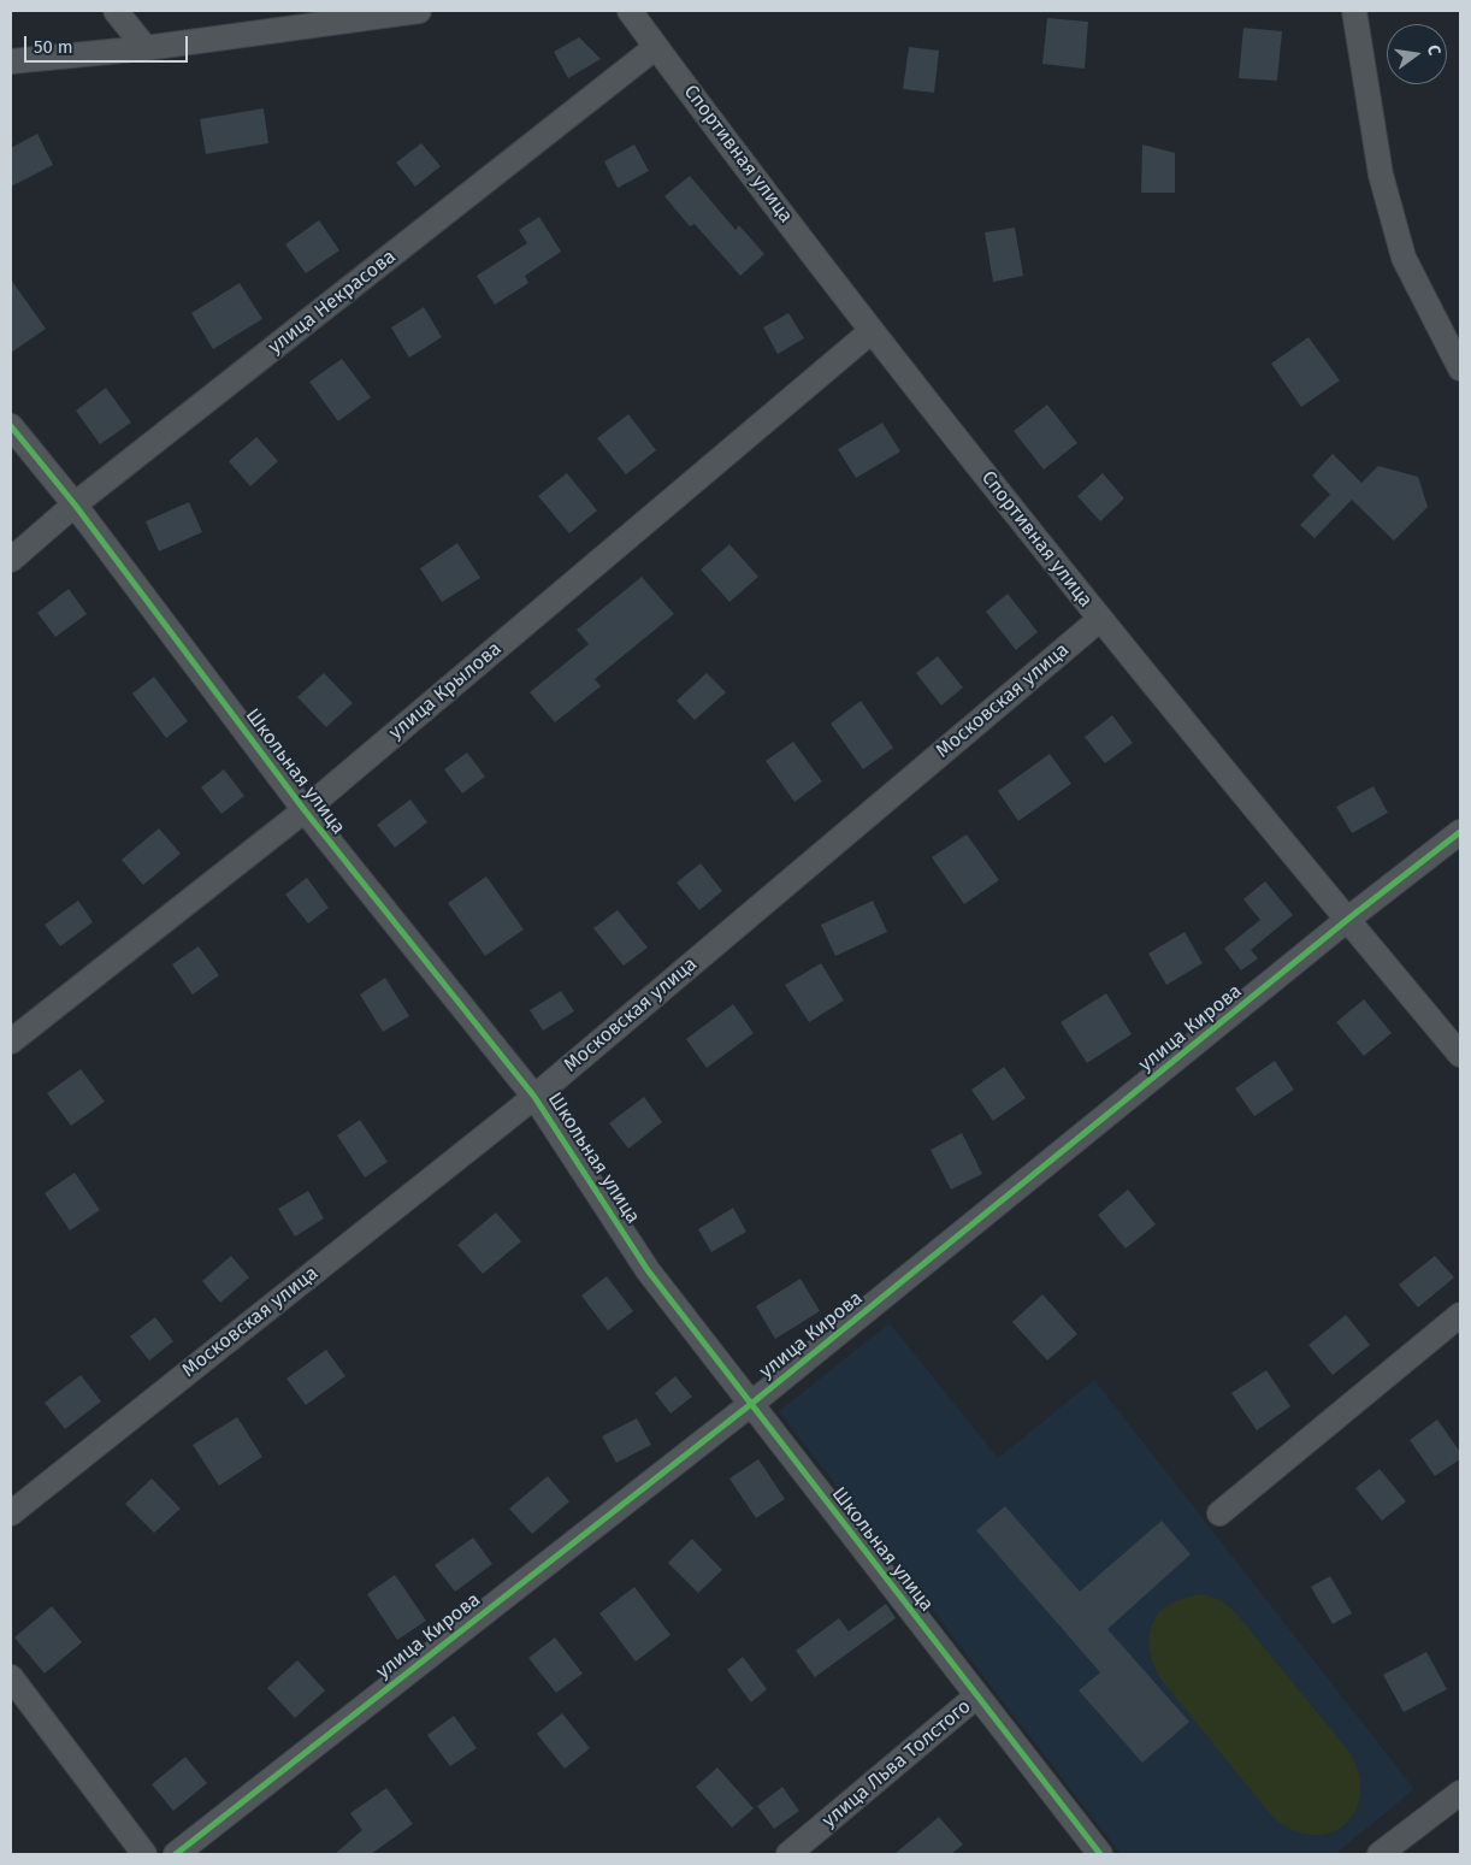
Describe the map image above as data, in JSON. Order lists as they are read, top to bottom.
{
  "streets": {
    "street": [
      "Спортивная улица",
      "улица Некрасова",
      "улица Крылова",
      "Московская улица",
      "Школьная улица",
      "улица Кирова",
      "улица Льва Толстого"
    ]
  },
  "crossings": [
    ["Спортивная улица", "улица Некрасова"],
    ["Спортивная улица", "улица Крылова"],
    ["Спортивная улица", "Московская улица"],
    ["Спортивная улица", "улица Кирова"],
    ["улица Некрасова", "Школьная улица"],
    ["улица Крылова", "Школьная улица"],
    ["Московская улица", "Школьная улица"],
    ["Школьная улица", "улица Кирова"],
    ["Школьная улица", "улица Льва Толстого"]
  ],
  "scale_bar": "50 m",
  "north": "right"
}
